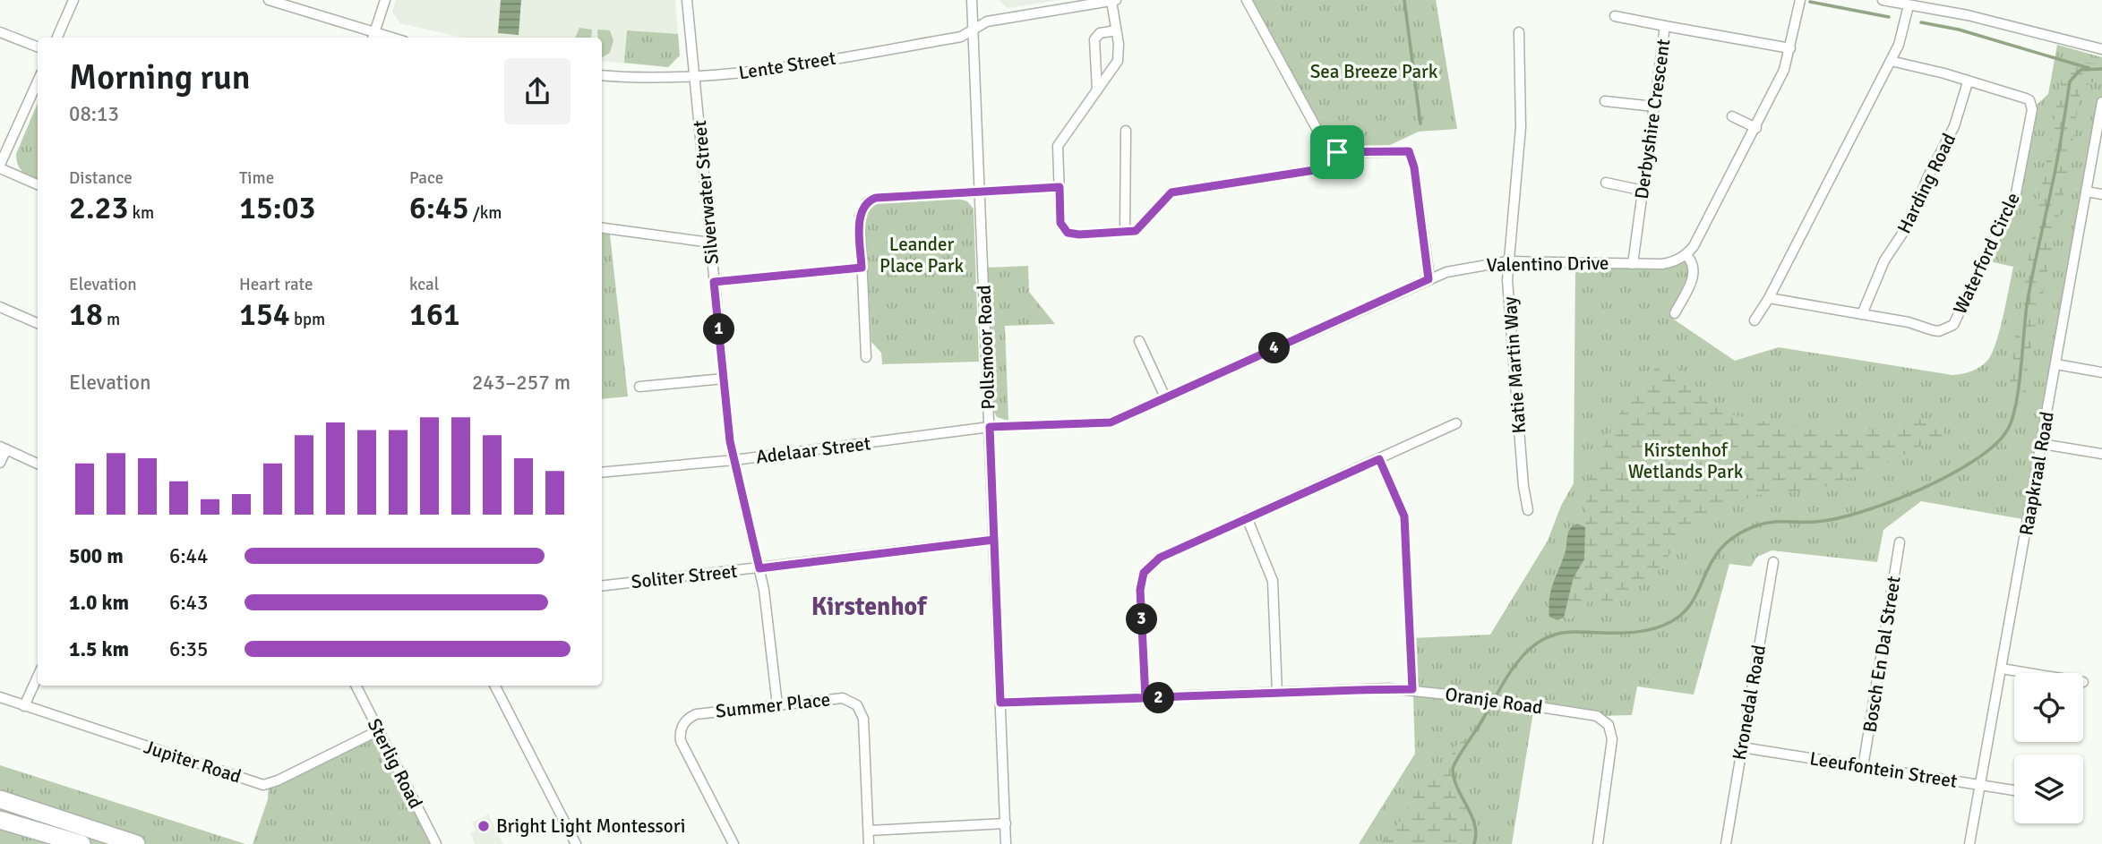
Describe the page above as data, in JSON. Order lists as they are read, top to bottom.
{
  "streets": {
    "street": [
      "Lente Street",
      "Derbyshire Crescent",
      "Harding Road",
      "Silverwater Street",
      "Waterford Circle",
      "Valentino Drive",
      "Pollsmoor Road",
      "Katie Martin Way",
      "Adelaar Street",
      "Raapkraal Road",
      "Soliter Street",
      "Bosch En Dal Street",
      "Oranje Road",
      "Kronedal Road",
      "Summer Place",
      "Jupiter Road",
      "Sterlig Road",
      "Leeufontein Street"
    ]
  },
  "crossings": [
    ["Lente Street", "Silverwater Street"],
    ["Lente Street", "Pollsmoor Road"],
    ["Derbyshire Crescent", "Valentino Drive"],
    ["Harding Road", "Waterford Circle"],
    ["Silverwater Street", "Adelaar Street"],
    ["Silverwater Street", "Soliter Street"],
    ["Silverwater Street", "Summer Place"],
    ["Valentino Drive", "Pollsmoor Road"],
    ["Valentino Drive", "Katie Martin Way"],
    ["Valentino Drive", "Adelaar Street"],
    ["Pollsmoor Road", "Adelaar Street"],
    ["Pollsmoor Road", "Soliter Street"],
    ["Pollsmoor Road", "Oranje Road"],
    ["Raapkraal Road", "Leeufontein Street"],
    ["Bosch En Dal Street", "Leeufontein Street"],
    ["Kronedal Road", "Leeufontein Street"],
    ["Jupiter Road", "Sterlig Road"]
  ],
  "districts": ["Kirstenhof"],
  "parks": ["Sea Breeze Park", "Leander Place Park", "Kirstenhof Wetlands Park"],
  "places": ["Bright Light Montessori"],
  "page": {
    "heading": ["Morning run", "08:13"],
    "stats": [
      ["Distance", "2.23 km"],
      ["Time", "15:03"],
      ["Pace", "6:45 /km"],
      ["Elevation", "18 m"],
      ["Heart rate", "154 bpm"],
      ["kcal", "161"]
    ],
    "pins": [
      "1",
      "4",
      "3",
      "2"
    ],
    "chart": ["Elevation", "243–257 m"],
    "list": [
      {
        "name": "500 m",
        "note": "6:44"
      },
      {
        "name": "1.0 km",
        "note": "6:43"
      },
      {
        "name": "1.5 km",
        "note": "6:35"
      }
    ]
  }
}
